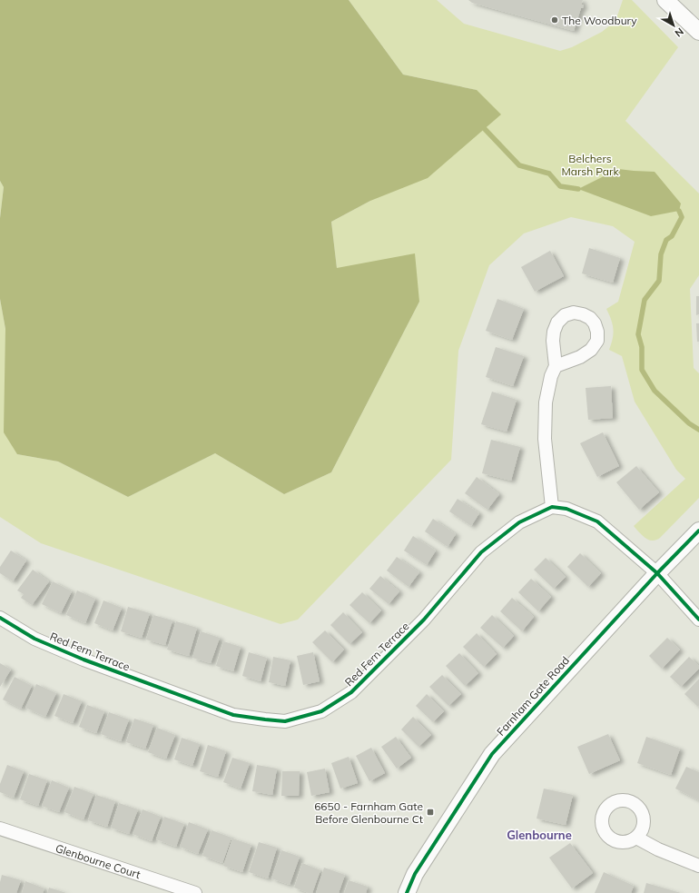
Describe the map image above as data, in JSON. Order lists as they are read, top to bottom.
{
  "streets": {
    "street": ["Red Fern Terrace", "Farnham Gate Road", "Glenbourne Court"]
  },
  "districts": ["Glenbourne"],
  "parks": ["Belchers Marsh Park"],
  "places": {
    "other": ["The Woodbury"],
    "transit": ["6650 - Farnham Gate Before Glenbourne Ct"]
  },
  "north": "bottom right"
}
